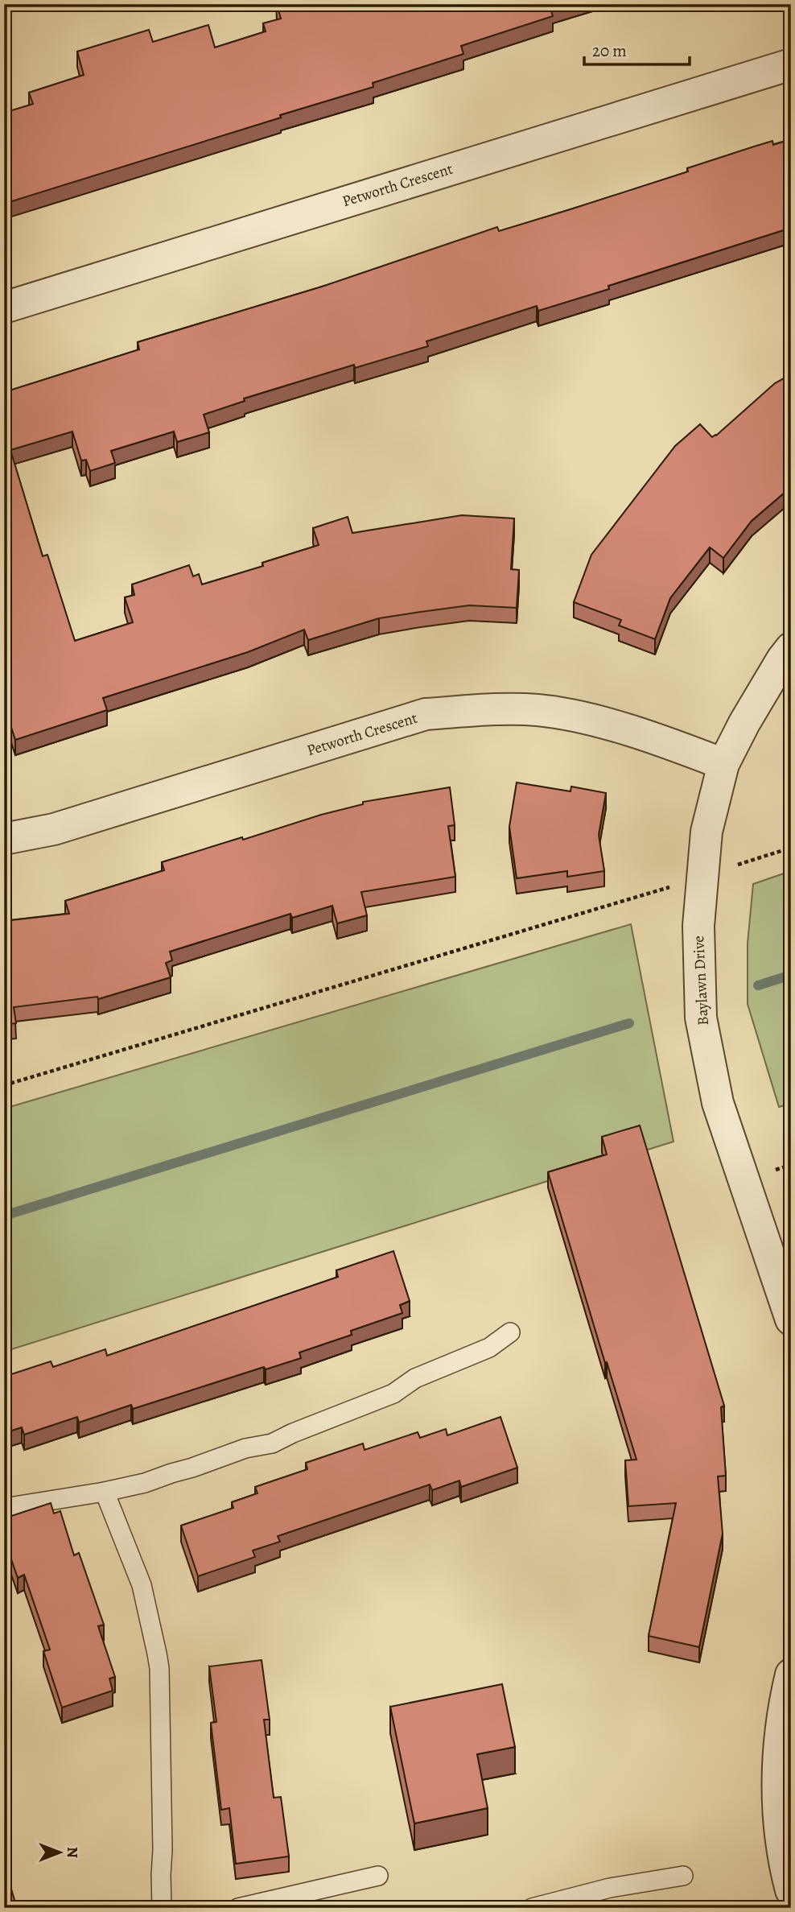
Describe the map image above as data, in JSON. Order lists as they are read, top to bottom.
{
  "streets": {
    "street": ["Petworth Crescent", "Baylawn Drive"]
  },
  "crossings": [
    ["Petworth Crescent", "Baylawn Drive"]
  ],
  "scale_bar": "20 m",
  "north": "right"
}
